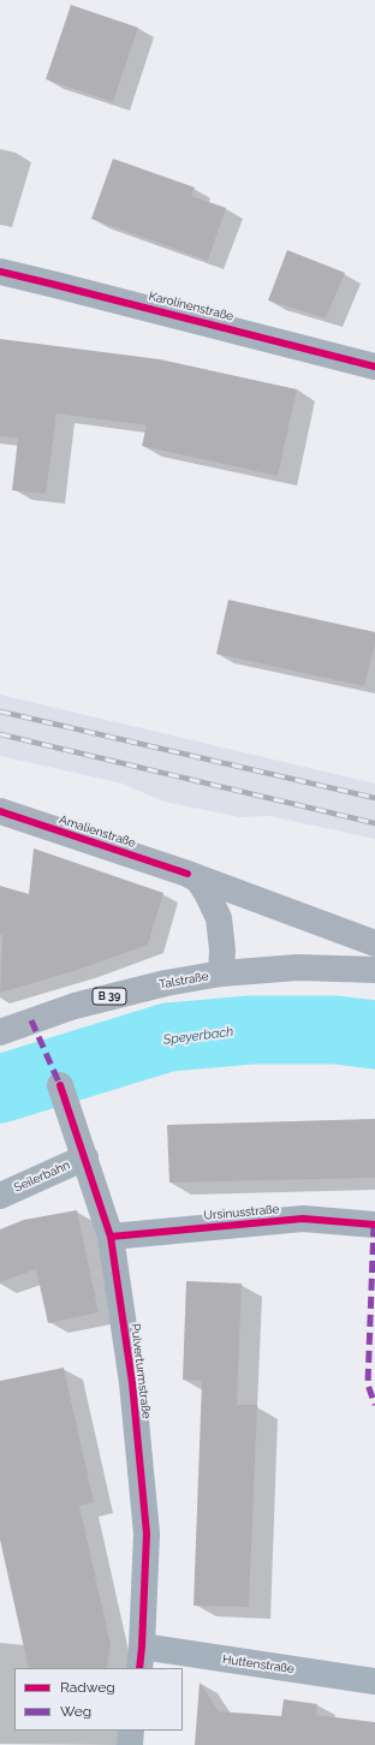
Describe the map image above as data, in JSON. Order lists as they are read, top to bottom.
{
  "streets": {
    "main road": ["Amalienstraße", "Talstraße", "B 39"],
    "street": [
      "Karolinenstraße",
      "Seilerbahn",
      "Ursinusstraße",
      "Pulverturmstraße",
      "Huttenstraße"
    ]
  },
  "crossings": [
    ["Seilerbahn", "Pulverturmstraße"],
    ["Ursinusstraße", "Pulverturmstraße"],
    ["Pulverturmstraße", "Huttenstraße"]
  ],
  "water": ["Speyerbach"],
  "legend": ["Radweg", "Weg"]
}
